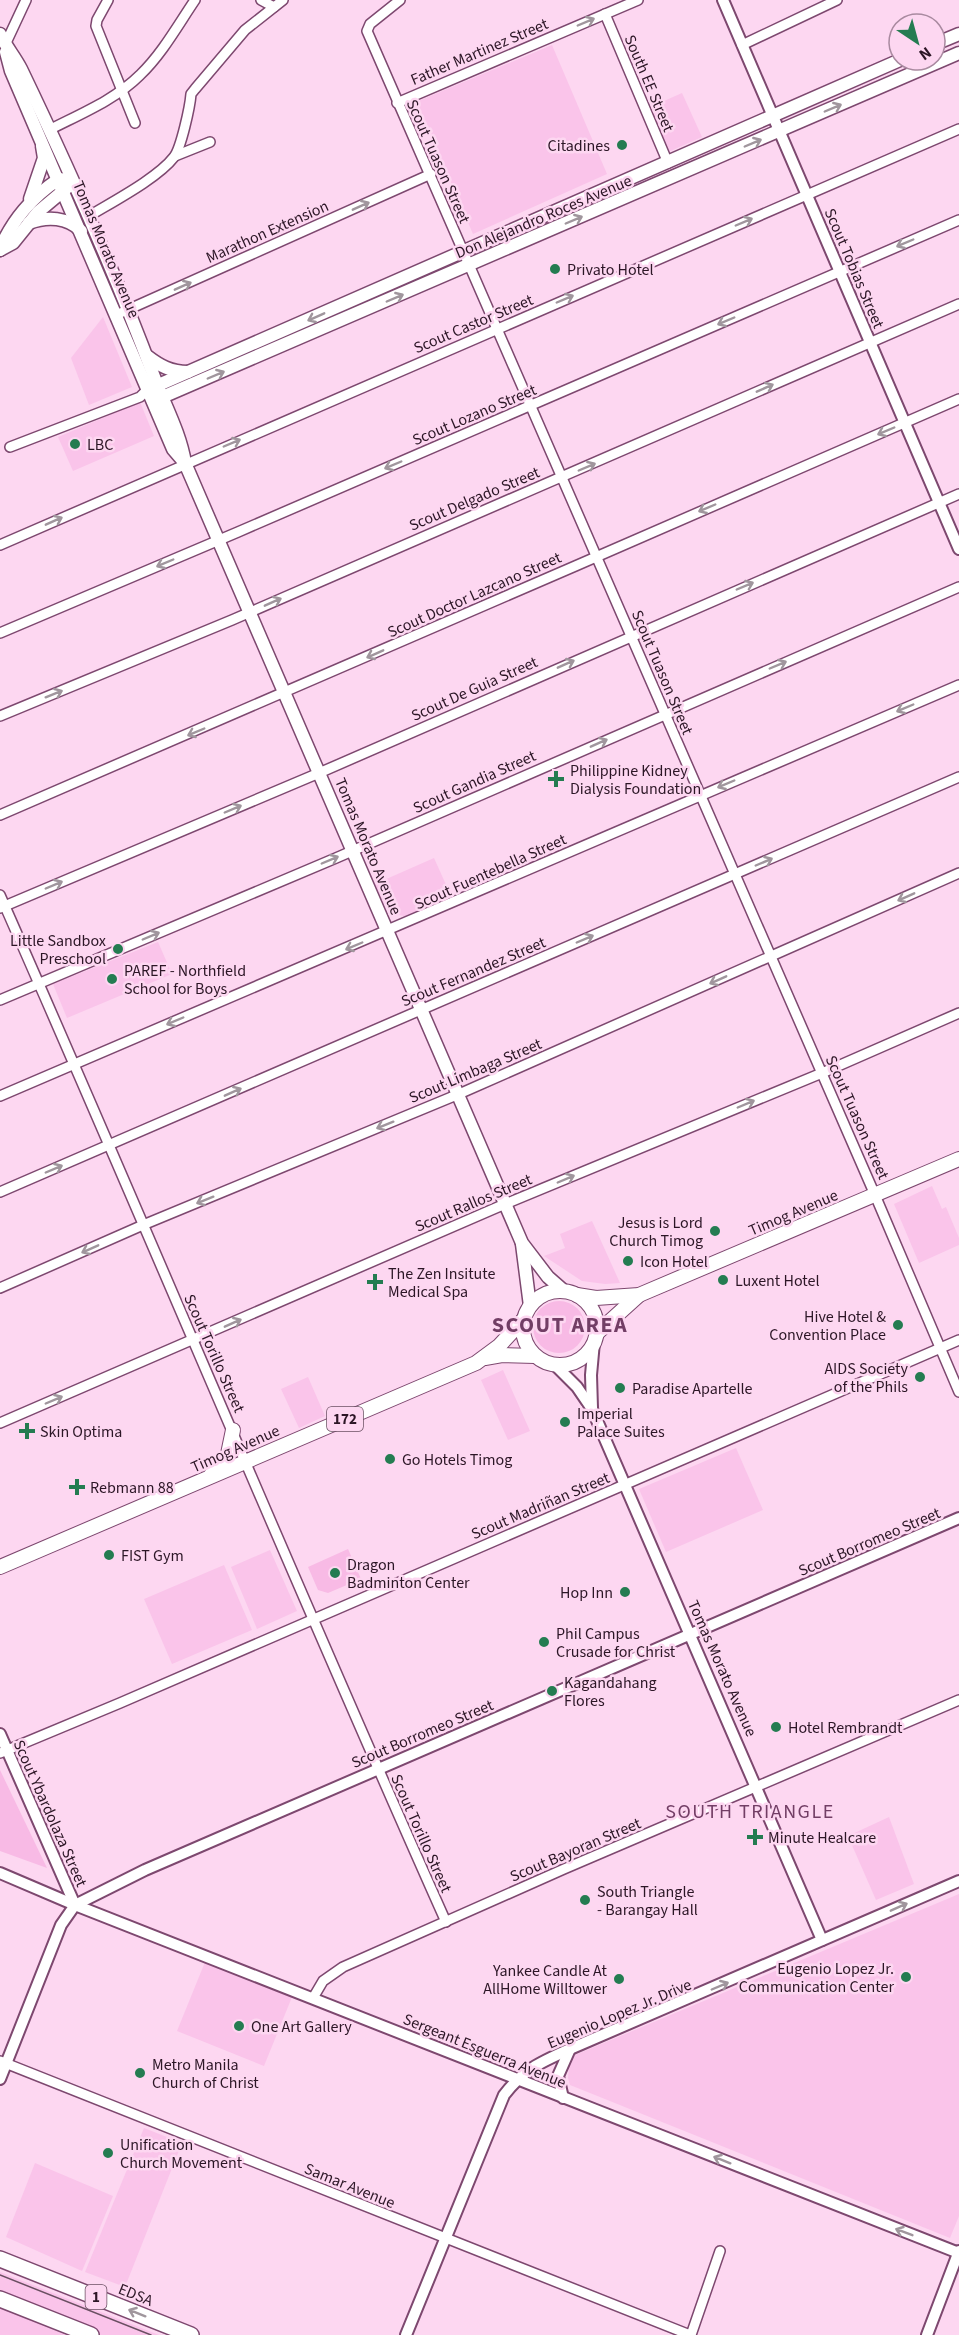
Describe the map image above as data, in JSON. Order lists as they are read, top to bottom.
{
  "streets": {
    "highway": ["EDSA", "1"],
    "main road": [
      "Don Alejandro Roces Avenue",
      "Tomas Morato Avenue",
      "Timog Avenue",
      "172"
    ],
    "street": [
      "Father Martinez Street",
      "South EE Street",
      "Scout Tuason Street",
      "Marathon Extension",
      "Scout Tobias Street",
      "Scout Castor Street",
      "Scout Lozano Street",
      "Scout Delgado Street",
      "Scout Doctor Lazcano Street",
      "Scout De Guia Street",
      "Scout Gandia Street",
      "Scout Fuentebella Street",
      "Scout Fernandez Street",
      "Scout Limbaga Street",
      "Scout Rallos Street",
      "Scout Torillo Street",
      "Scout Madriñan Street",
      "Scout Borromeo Street",
      "Scout Ybardolaza Street",
      "Scout Bayoran Street",
      "Eugenio Lopez Jr. Drive",
      "Sergeant Esguerra Avenue",
      "Samar Avenue"
    ]
  },
  "crossings": [
    ["Father Martinez Street", "South EE Street"],
    ["Father Martinez Street", "Scout Tuason Street"],
    ["South EE Street", "Don Alejandro Roces Avenue"],
    ["Scout Tuason Street", "Don Alejandro Roces Avenue"],
    ["Scout Tuason Street", "Marathon Extension"],
    ["Scout Tuason Street", "Scout Castor Street"],
    ["Scout Tuason Street", "Scout Lozano Street"],
    ["Scout Tuason Street", "Scout Delgado Street"],
    ["Scout Tuason Street", "Scout Doctor Lazcano Street"],
    ["Scout Tuason Street", "Scout De Guia Street"],
    ["Scout Tuason Street", "Scout Gandia Street"],
    ["Scout Tuason Street", "Scout Fuentebella Street"],
    ["Scout Tuason Street", "Scout Fernandez Street"],
    ["Scout Tuason Street", "Scout Limbaga Street"],
    ["Scout Tuason Street", "Scout Rallos Street"],
    ["Scout Tuason Street", "Timog Avenue"],
    ["Scout Tuason Street", "Scout Madriñan Street"],
    ["Don Alejandro Roces Avenue", "Tomas Morato Avenue"],
    ["Don Alejandro Roces Avenue", "Scout Tobias Street"],
    ["Marathon Extension", "Tomas Morato Avenue"],
    ["Tomas Morato Avenue", "Scout Castor Street"],
    ["Tomas Morato Avenue", "Scout Lozano Street"],
    ["Tomas Morato Avenue", "Scout Delgado Street"],
    ["Tomas Morato Avenue", "Scout Doctor Lazcano Street"],
    ["Tomas Morato Avenue", "Scout De Guia Street"],
    ["Tomas Morato Avenue", "Scout Gandia Street"],
    ["Tomas Morato Avenue", "Scout Fuentebella Street"],
    ["Tomas Morato Avenue", "Scout Fernandez Street"],
    ["Tomas Morato Avenue", "Scout Limbaga Street"],
    ["Tomas Morato Avenue", "Scout Rallos Street"],
    ["Tomas Morato Avenue", "Timog Avenue"],
    ["Tomas Morato Avenue", "172"],
    ["Tomas Morato Avenue", "Scout Madriñan Street"],
    ["Tomas Morato Avenue", "Scout Borromeo Street"],
    ["Tomas Morato Avenue", "Scout Bayoran Street"],
    ["Tomas Morato Avenue", "Eugenio Lopez Jr. Drive"],
    ["Scout Tobias Street", "Scout Castor Street"],
    ["Scout Tobias Street", "Scout Lozano Street"],
    ["Scout Tobias Street", "Scout Delgado Street"],
    ["Scout Tobias Street", "Scout Doctor Lazcano Street"],
    ["Scout Tobias Street", "Scout De Guia Street"],
    ["Scout De Guia Street", "Scout Torillo Street"],
    ["Scout Gandia Street", "Scout Torillo Street"],
    ["Scout Fuentebella Street", "Scout Torillo Street"],
    ["Scout Fernandez Street", "Scout Torillo Street"],
    ["Scout Limbaga Street", "Scout Torillo Street"],
    ["Scout Rallos Street", "Scout Torillo Street"],
    ["Timog Avenue", "Scout Torillo Street"],
    ["Timog Avenue", "172"],
    ["Scout Torillo Street", "Scout Madriñan Street"],
    ["Scout Torillo Street", "Scout Borromeo Street"],
    ["Scout Torillo Street", "Scout Bayoran Street"],
    ["Scout Madriñan Street", "Scout Ybardolaza Street"],
    ["Scout Borromeo Street", "Scout Ybardolaza Street"],
    ["Scout Borromeo Street", "Sergeant Esguerra Avenue"],
    ["Scout Borromeo Street", "Samar Avenue"],
    ["Scout Ybardolaza Street", "Sergeant Esguerra Avenue"],
    ["Scout Bayoran Street", "Sergeant Esguerra Avenue"],
    ["Eugenio Lopez Jr. Drive", "Sergeant Esguerra Avenue"],
    ["Eugenio Lopez Jr. Drive", "Samar Avenue"]
  ],
  "one_way": [
    "Father Martinez Street",
    "Marathon Extension",
    "Scout Castor Street",
    "Scout Lozano Street",
    "Scout Delgado Street",
    "Scout Doctor Lazcano Street",
    "Scout De Guia Street",
    "Scout Gandia Street",
    "Scout Fuentebella Street",
    "Scout Fernandez Street",
    "Scout Limbaga Street",
    "Scout Rallos Street",
    "Eugenio Lopez Jr. Drive",
    "Sergeant Esguerra Avenue"
  ],
  "districts": ["SCOUT AREA", "SOUTH TRIANGLE"],
  "places": {
    "other": [
      "Citadines",
      "Privato Hotel",
      "LBC",
      "Little Sandbox Preschool",
      "PAREF - Northfield School for Boys",
      "Jesus is Lord Church Timog",
      "Icon Hotel",
      "Luxent Hotel",
      "Hive Hotel & Convention Place",
      "AIDS Society of the Phils",
      "Paradise Apartelle",
      "Imperial Palace Suites",
      "Go Hotels Timog",
      "FIST Gym",
      "Dragon Badminton Center",
      "Hop Inn",
      "Phil Campus Crusade for Christ",
      "Kagandahang Flores",
      "Hotel Rembrandt",
      "South Triangle - Barangay Hall",
      "Eugenio Lopez Jr. Communication Center",
      "Yankee Candle At AllHome Willtower",
      "One Art Gallery",
      "Metro Manila Church of Christ",
      "Unification Church Movement"
    ],
    "health": [
      "Philippine Kidney Dialysis Foundation",
      "The Zen Insitute Medical Spa",
      "Skin Optima",
      "Rebmann 88",
      "Minute Healcare"
    ]
  },
  "north": "bottom right"
}
